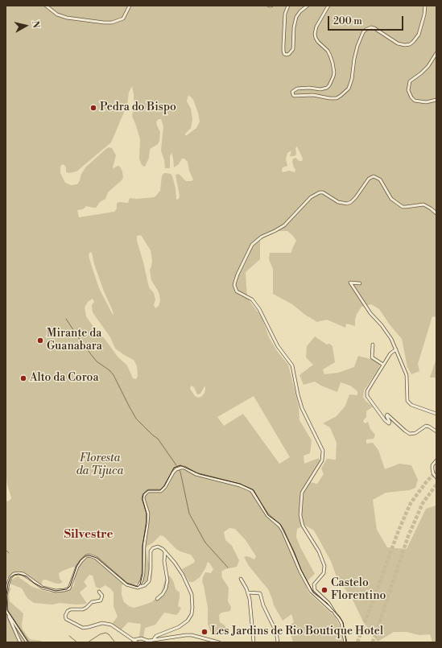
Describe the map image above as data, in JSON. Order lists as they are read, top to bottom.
{
  "districts": ["Silvestre"],
  "parks": ["Floresta da Tijuca"],
  "places": [
    "Pedra do Bispo",
    "Mirante da Guanabara",
    "Alto da Coroa",
    "Castelo Florentino",
    "Les Jardins de Rio Boutique Hotel"
  ],
  "scale_bar": "200 m",
  "north": "right"
}
